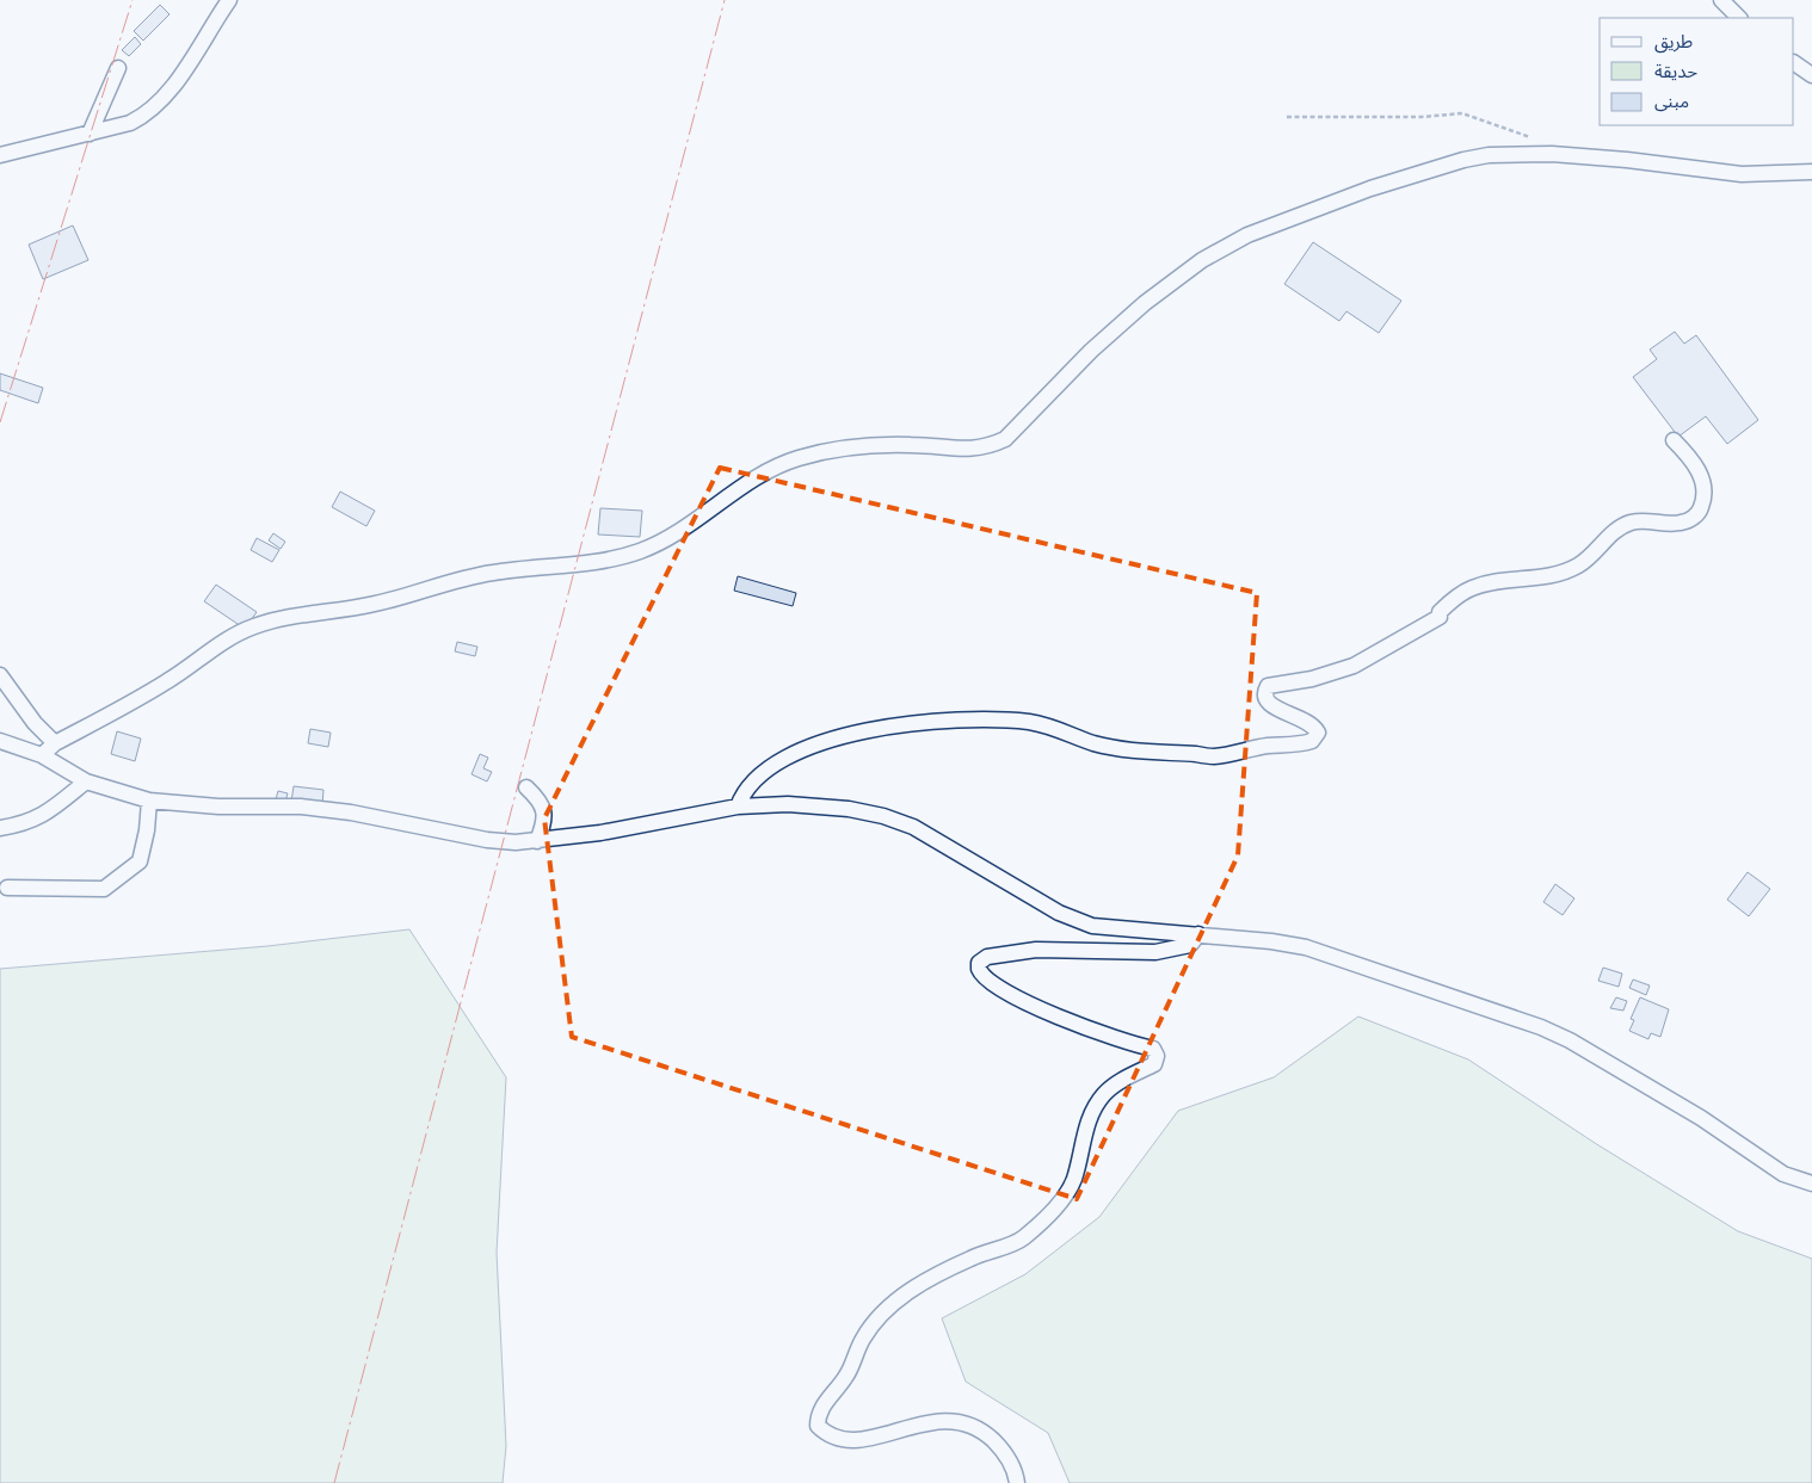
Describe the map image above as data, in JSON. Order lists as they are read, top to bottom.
{
  "legend": ["طريق", "حديقة", "مبنى"]
}
